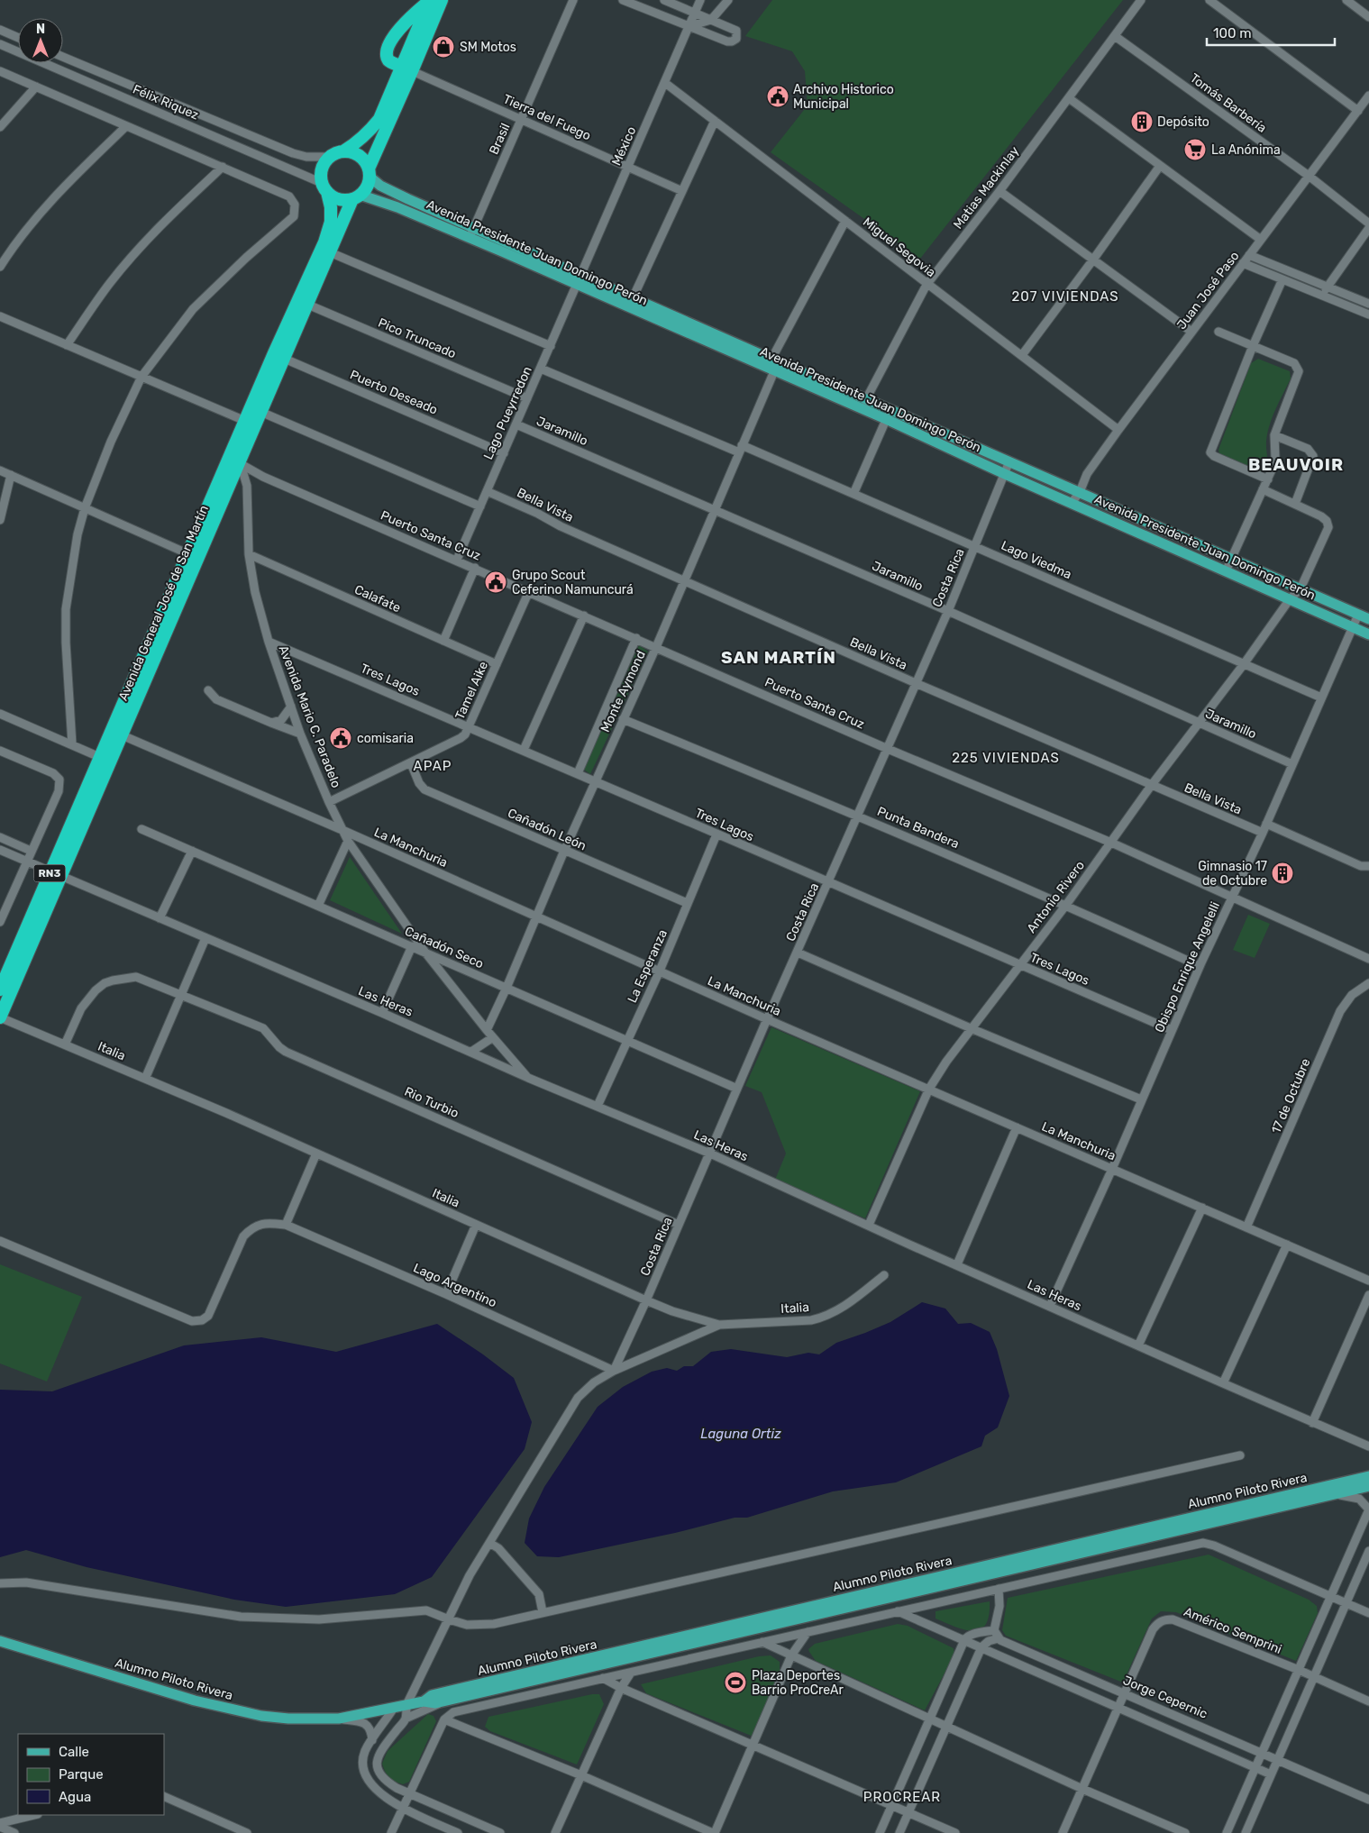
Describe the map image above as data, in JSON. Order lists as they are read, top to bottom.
{
  "streets": {
    "highway": ["Avenida General José de San Martín", "RN3"],
    "main road": ["Avenida Presidente Juan Domingo Perón", "Alumno Piloto Rivera"],
    "street": [
      "Félix Riquez",
      "Tomás Barbería",
      "Tierra del Fuego",
      "Brasil",
      "México",
      "Matias Mackinlay",
      "Miguel Segovia",
      "Juan José Paso",
      "Pico Truncado",
      "Puerto Deseado",
      "Lago Pueyrredon",
      "Jaramillo",
      "Bella Vista",
      "Puerto Santa Cruz",
      "Lago Viedma",
      "Costa Rica",
      "Calafate",
      "Tres Lagos",
      "Tamel Aike",
      "Monte Aymond",
      "Avenida Mario C. Paradelo",
      "Punta Bandera",
      "Cañadón León",
      "La Manchuria",
      "Antonio Rivero",
      "Cañadón Seco",
      "La Esperanza",
      "Obispo Enrique Angelelli",
      "Las Heras",
      "Italia",
      "17 de Octubre",
      "Rio Turbio",
      "Lago Argentino",
      "Américo Semprini",
      "Jorge Cepernic"
    ]
  },
  "crossings": [
    ["Félix Riquez", "Avenida Presidente Juan Domingo Perón"],
    ["Félix Riquez", "Avenida General José de San Martín"],
    ["Tomás Barbería", "Matias Mackinlay"],
    ["Tomás Barbería", "Juan José Paso"],
    ["Tierra del Fuego", "Brasil"],
    ["Tierra del Fuego", "México"],
    ["Tierra del Fuego", "Avenida General José de San Martín"],
    ["Brasil", "Avenida Presidente Juan Domingo Perón"],
    ["México", "Miguel Segovia"],
    ["México", "Avenida Presidente Juan Domingo Perón"],
    ["México", "Lago Pueyrredon"],
    ["Matias Mackinlay", "Miguel Segovia"],
    ["Matias Mackinlay", "Avenida Presidente Juan Domingo Perón"],
    ["Miguel Segovia", "Juan José Paso"],
    ["Miguel Segovia", "Monte Aymond"],
    ["Avenida Presidente Juan Domingo Perón", "Juan José Paso"],
    ["Avenida Presidente Juan Domingo Perón", "Lago Pueyrredon"],
    ["Avenida Presidente Juan Domingo Perón", "Costa Rica"],
    ["Avenida Presidente Juan Domingo Perón", "Avenida General José de San Martín"],
    ["Avenida Presidente Juan Domingo Perón", "Monte Aymond"],
    ["Avenida Presidente Juan Domingo Perón", "Antonio Rivero"],
    ["Avenida Presidente Juan Domingo Perón", "Obispo Enrique Angelelli"],
    ["Pico Truncado", "Lago Pueyrredon"],
    ["Pico Truncado", "Avenida General José de San Martín"],
    ["Puerto Deseado", "Lago Pueyrredon"],
    ["Puerto Deseado", "Avenida General José de San Martín"],
    ["Lago Pueyrredon", "Jaramillo"],
    ["Lago Pueyrredon", "Bella Vista"],
    ["Lago Pueyrredon", "Puerto Santa Cruz"],
    ["Lago Pueyrredon", "Lago Viedma"],
    ["Jaramillo", "Costa Rica"],
    ["Jaramillo", "Monte Aymond"],
    ["Jaramillo", "Antonio Rivero"],
    ["Jaramillo", "Obispo Enrique Angelelli"],
    ["Bella Vista", "Costa Rica"],
    ["Bella Vista", "Monte Aymond"],
    ["Bella Vista", "Antonio Rivero"],
    ["Bella Vista", "Obispo Enrique Angelelli"],
    ["Puerto Santa Cruz", "Costa Rica"],
    ["Puerto Santa Cruz", "Avenida General José de San Martín"],
    ["Puerto Santa Cruz", "Tamel Aike"],
    ["Puerto Santa Cruz", "Monte Aymond"],
    ["Puerto Santa Cruz", "Avenida Mario C. Paradelo"],
    ["Puerto Santa Cruz", "Antonio Rivero"],
    ["Puerto Santa Cruz", "Obispo Enrique Angelelli"],
    ["Lago Viedma", "Costa Rica"],
    ["Lago Viedma", "Monte Aymond"],
    ["Lago Viedma", "Antonio Rivero"],
    ["Lago Viedma", "Obispo Enrique Angelelli"],
    ["Costa Rica", "Tres Lagos"],
    ["Costa Rica", "Punta Bandera"],
    ["Costa Rica", "La Manchuria"],
    ["Costa Rica", "Cañadón Seco"],
    ["Costa Rica", "Las Heras"],
    ["Costa Rica", "Italia"],
    ["Costa Rica", "Rio Turbio"],
    ["Costa Rica", "Lago Argentino"],
    ["Calafate", "Tamel Aike"],
    ["Calafate", "Avenida Mario C. Paradelo"],
    ["Avenida General José de San Martín", "Avenida Mario C. Paradelo"],
    ["Avenida General José de San Martín", "La Manchuria"],
    ["Avenida General José de San Martín", "Las Heras"],
    ["Avenida General José de San Martín", "Italia"],
    ["Tres Lagos", "Tamel Aike"],
    ["Tres Lagos", "Monte Aymond"],
    ["Tres Lagos", "Avenida Mario C. Paradelo"],
    ["Tres Lagos", "Antonio Rivero"],
    ["Tres Lagos", "La Esperanza"],
    ["Tres Lagos", "Obispo Enrique Angelelli"],
    ["Tamel Aike", "Avenida Mario C. Paradelo"],
    ["Tamel Aike", "Cañadón León"],
    ["Monte Aymond", "Avenida Mario C. Paradelo"],
    ["Monte Aymond", "Punta Bandera"],
    ["Monte Aymond", "Cañadón León"],
    ["Monte Aymond", "La Manchuria"],
    ["Monte Aymond", "Cañadón Seco"],
    ["Avenida Mario C. Paradelo", "La Manchuria"],
    ["Avenida Mario C. Paradelo", "Cañadón Seco"],
    ["Avenida Mario C. Paradelo", "Las Heras"],
    ["Punta Bandera", "Antonio Rivero"],
    ["Punta Bandera", "Obispo Enrique Angelelli"],
    ["Cañadón León", "La Esperanza"],
    ["La Manchuria", "Antonio Rivero"],
    ["La Manchuria", "La Esperanza"],
    ["La Manchuria", "Obispo Enrique Angelelli"],
    ["La Manchuria", "17 de Octubre"],
    ["Antonio Rivero", "Las Heras"],
    ["Cañadón Seco", "La Esperanza"],
    ["La Esperanza", "Las Heras"],
    ["Obispo Enrique Angelelli", "Las Heras"],
    ["Italia", "Rio Turbio"],
    ["Américo Semprini", "Jorge Cepernic"]
  ],
  "districts": [
    "207 VIVIENDAS",
    "BEAUVOIR",
    "SAN MARTÍN",
    "225 VIVIENDAS",
    "APAP",
    "PROCREAR"
  ],
  "water": ["Laguna Ortiz"],
  "places": {
    "shop": ["SM Motos"],
    "public building": ["Archivo Historico Municipal", "Grupo Scout Ceferino Namuncurá", "comisaria"],
    "building": ["Depósito", "Gimnasio 17 de Octubre"],
    "supermarket": ["La Anónima"],
    "sports": ["Plaza Deportes Barrio ProCreAr"]
  },
  "legend": ["Calle", "Parque", "Agua"],
  "scale_bar": "100 m",
  "north": "top"
}
